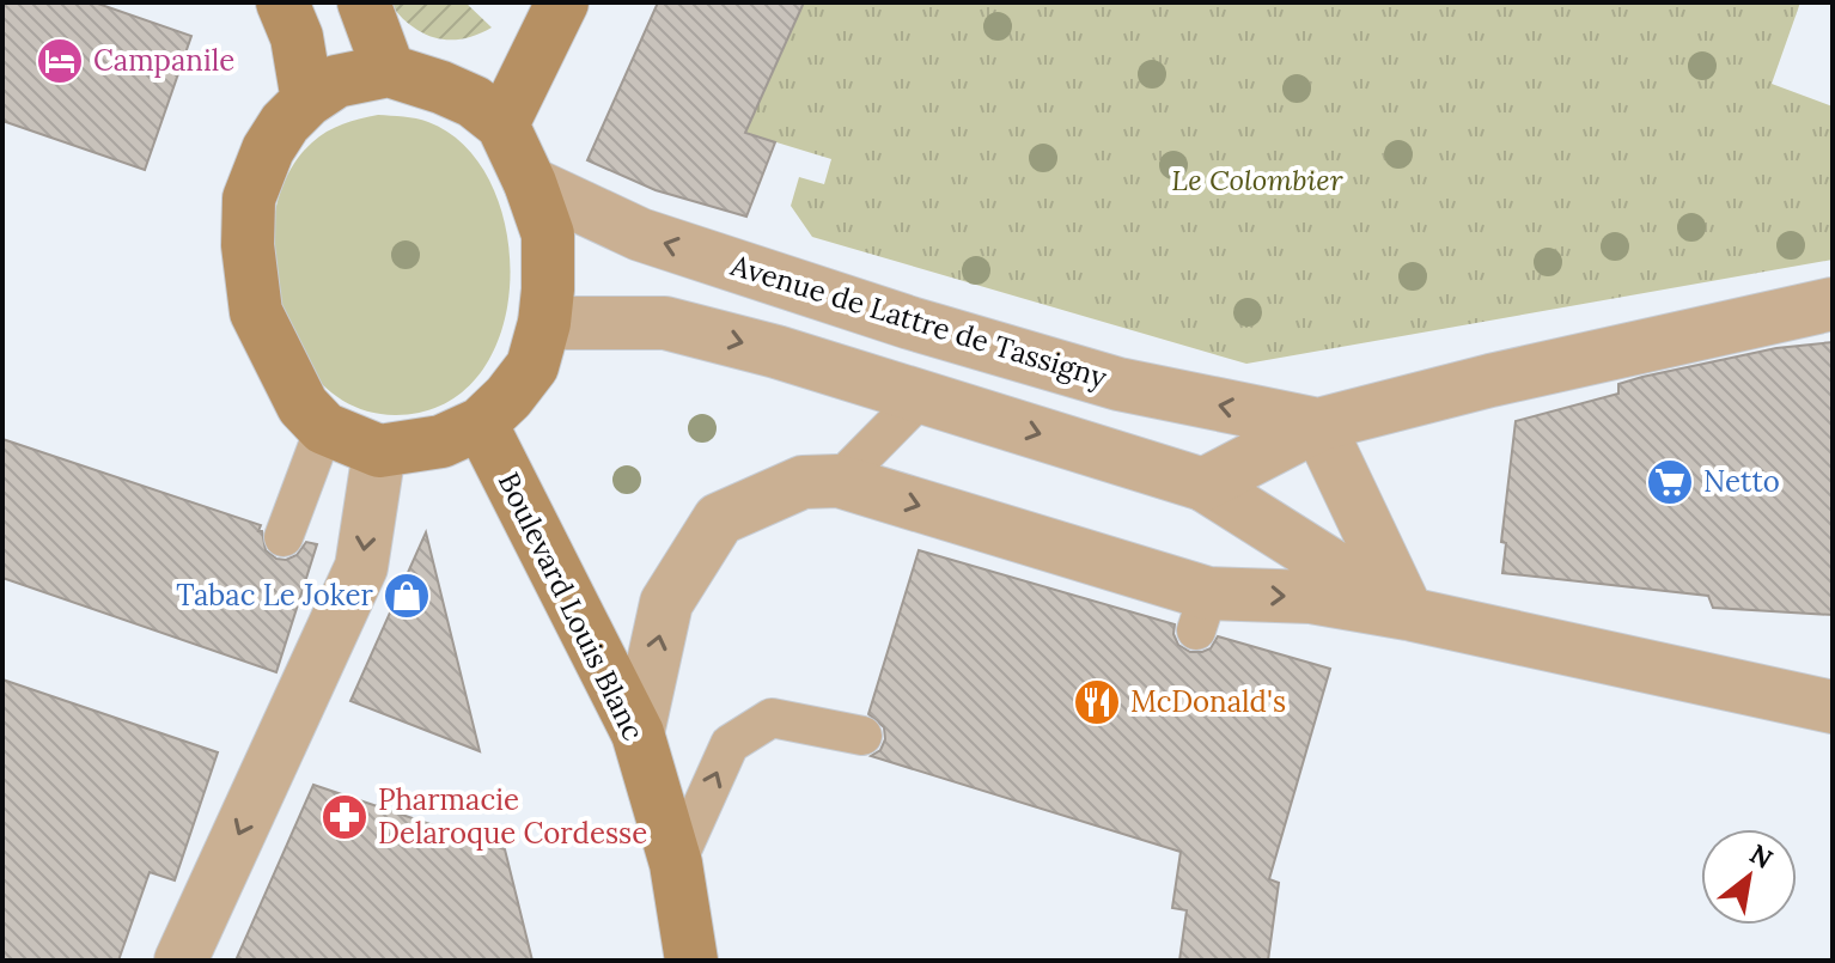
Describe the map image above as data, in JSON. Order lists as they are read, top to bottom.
{
  "streets": {
    "main road": ["Boulevard Louis Blanc"],
    "street": ["Avenue de Lattre de Tassigny"]
  },
  "parks": ["Le Colombier"],
  "places": {
    "hotel": ["Campanile"],
    "supermarket": ["Netto"],
    "shop": ["Tabac Le Joker"],
    "restaurant": ["McDonald's"],
    "pharmacy": ["Pharmacie Delaroque Cordesse"]
  },
  "north": "top right"
}
